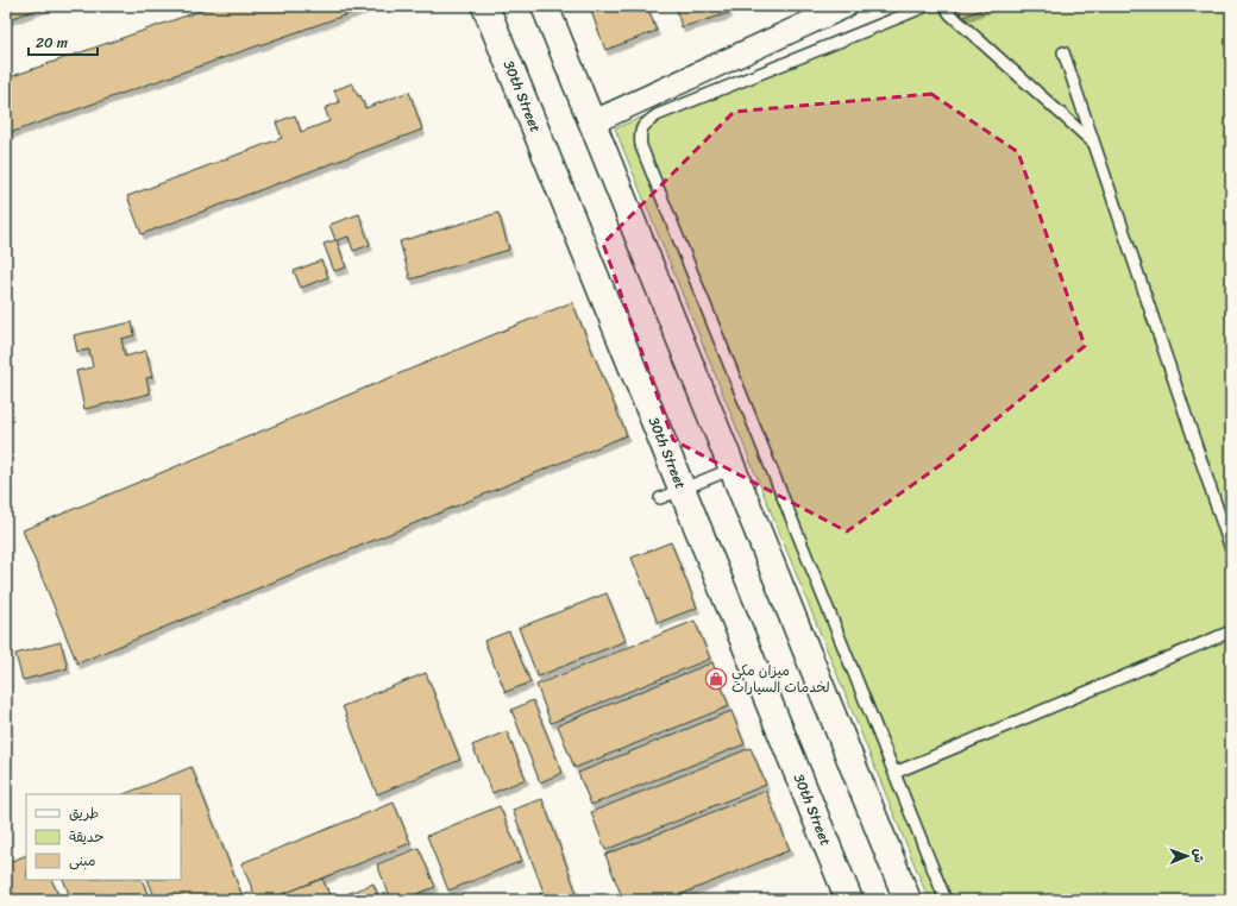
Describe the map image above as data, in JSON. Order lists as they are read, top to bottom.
{
  "streets": {
    "street": ["30th Street"]
  },
  "places": {
    "shop": ["ميزان مكي لخدمات السيارات"]
  },
  "legend": ["طريق", "حديقة", "مبنى"],
  "scale_bar": "20 m",
  "north": "right"
}
